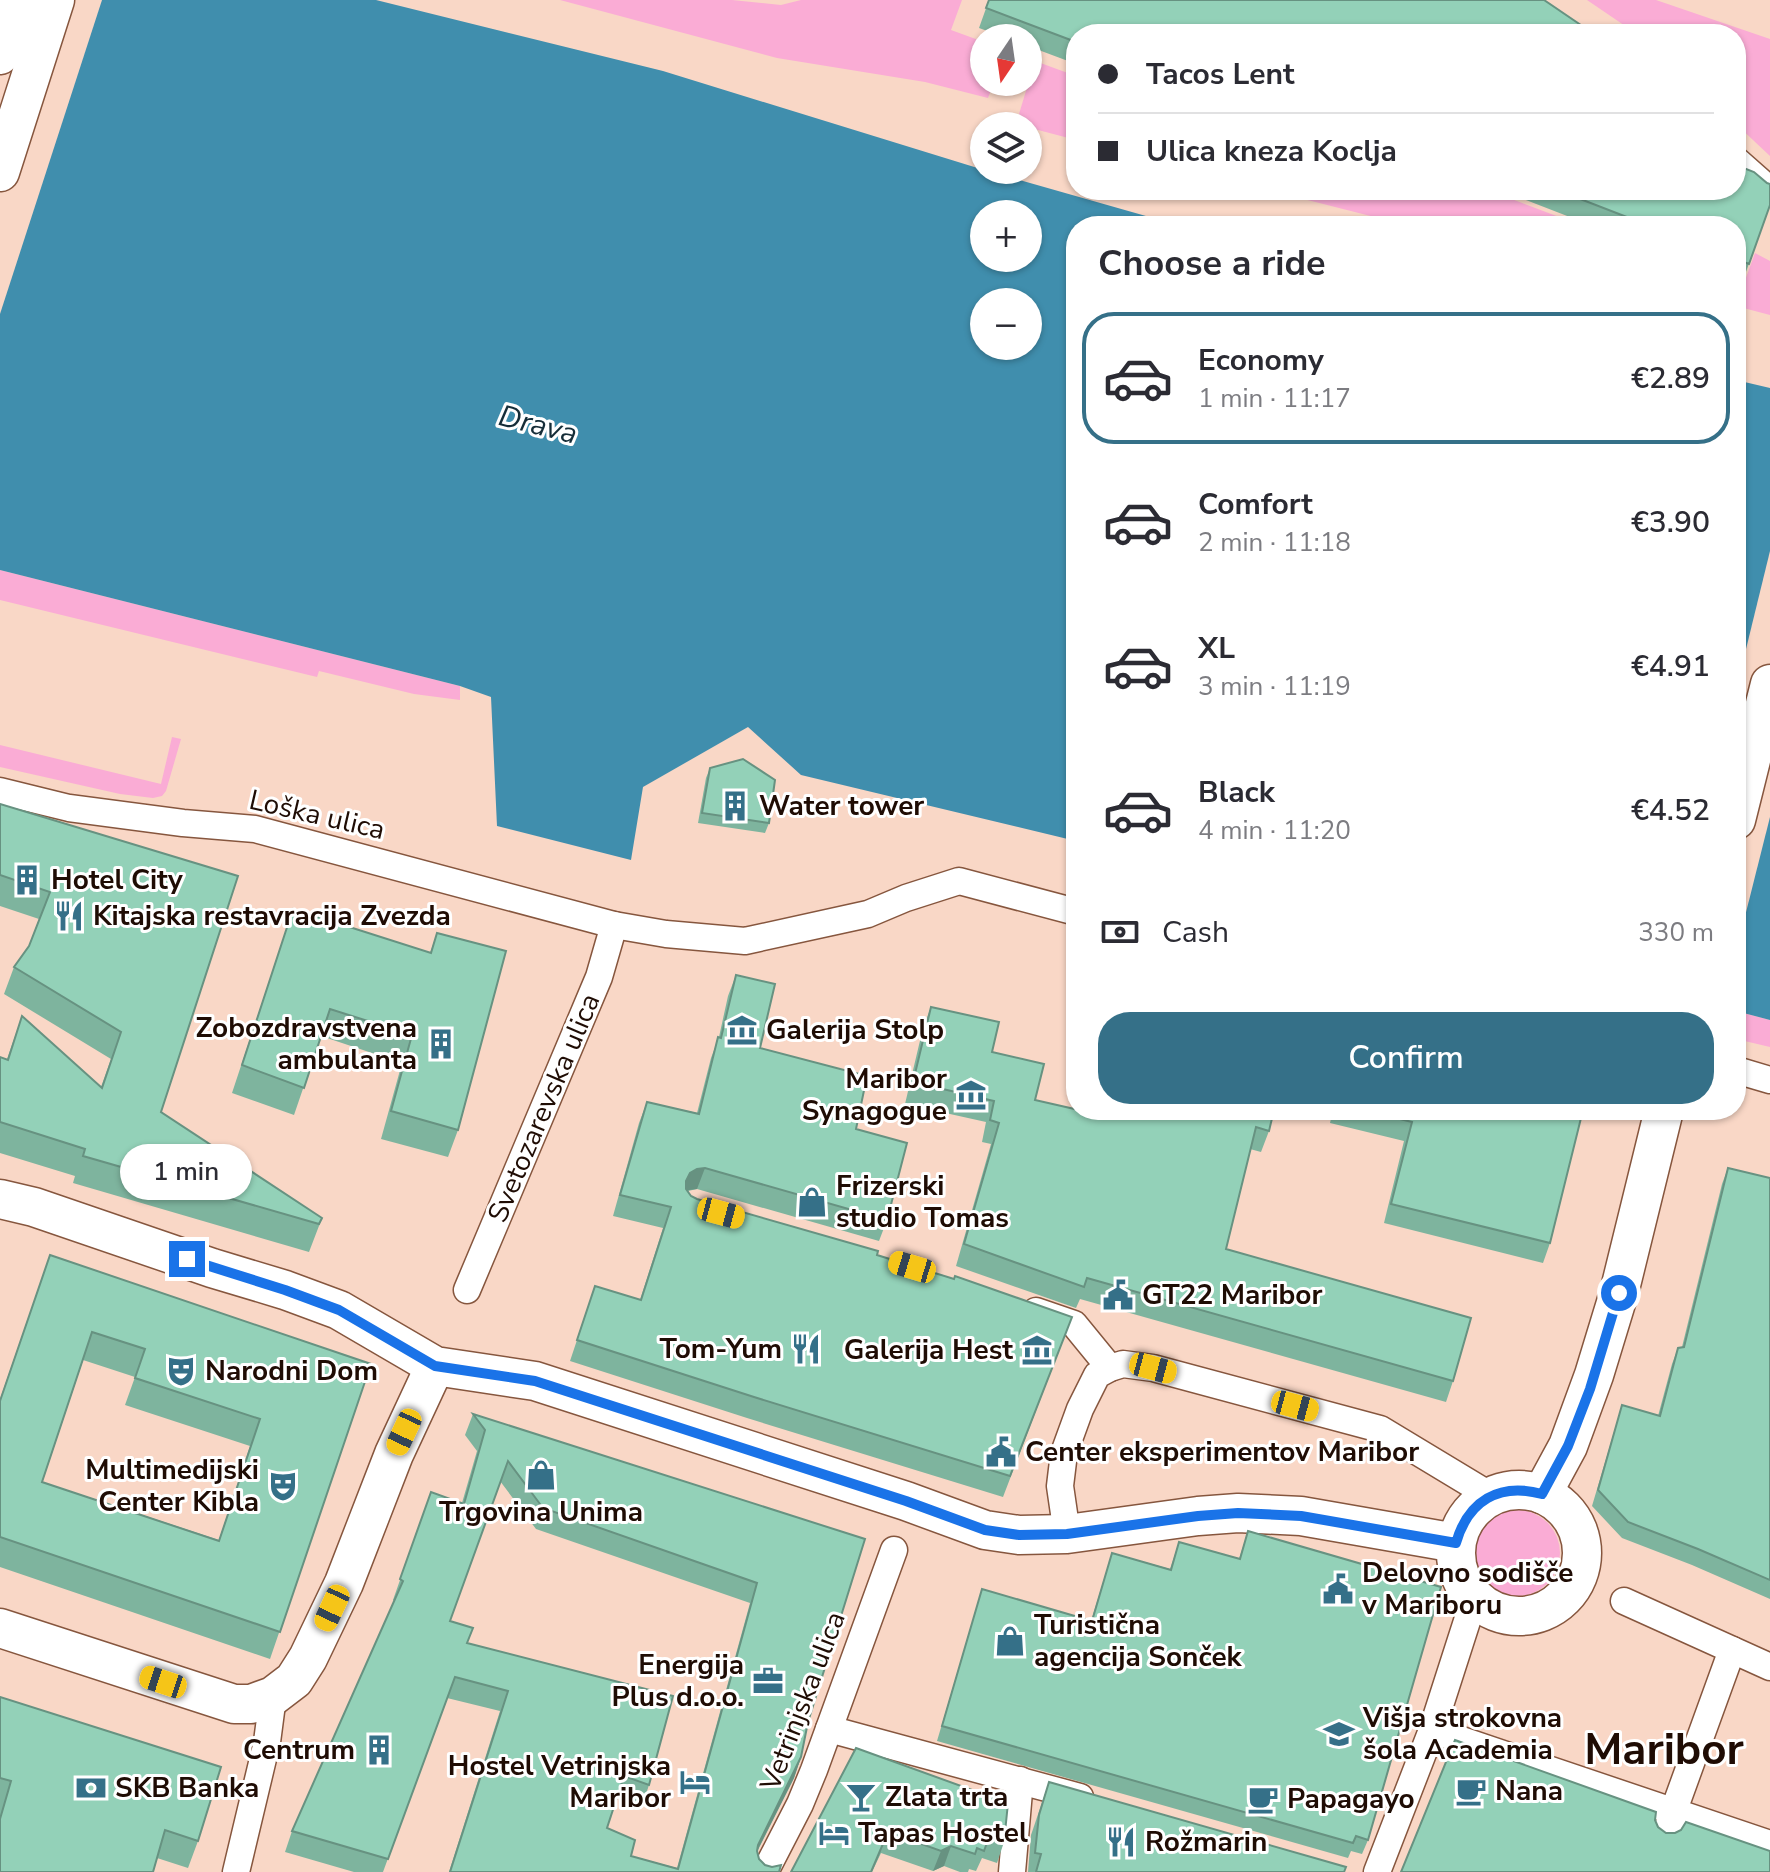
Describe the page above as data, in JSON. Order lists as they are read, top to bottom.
{
  "streets": {
    "street": ["Loška ulica", "Svetozarevska ulica", "Vetrinjska ulica"]
  },
  "crossings": [
    ["Loška ulica", "Svetozarevska ulica"]
  ],
  "districts": ["Maribor"],
  "water": ["Drava"],
  "places": {
    "building": [
      "Water tower",
      "Hotel City",
      "Zobozdravstvena ambulanta",
      "Centrum"
    ],
    "restaurant": ["Kitajska restavracija Zvezda", "Tom-Yum", "Rožmarin"],
    "museum": ["Galerija Stolp", "Maribor Synagogue", "Galerija Hest"],
    "shop": ["Frizerski studio Tomas", "Trgovina Unima", "Turistična agencija Sonček"],
    "public building": ["GT22 Maribor", "Center eksperimentov Maribor", "Delovno sodišče v Mariboru"],
    "theatre": ["Narodni Dom", "Multimedijski Center Kibla"],
    "office": ["Energija Plus d.o.o."],
    "school or university": ["Višja strokovna šola Academia"],
    "hotel": ["Hostel Vetrinjska Maribor", "Tapas Hostel"],
    "bank": ["SKB Banka"],
    "cafe": ["Nana", "Papagayo"],
    "bar": ["Zlata trta"]
  },
  "north": "bottom",
  "page": {
    "map_buttons": ["+", "−"],
    "banner": ["Tacos Lent", "Ulica kneza Koclja"],
    "heading": "Choose a ride",
    "list": [
      {
        "name": "Economy",
        "note": "1 min · 11:17",
        "value": "€2.89"
      },
      {
        "name": "Comfort",
        "note": "2 min · 11:18",
        "value": "€3.90"
      },
      {
        "name": "XL",
        "note": "3 min · 11:19",
        "value": "€4.91"
      },
      {
        "name": "Black",
        "note": "4 min · 11:20",
        "value": "€4.52"
      }
    ],
    "pay": ["Cash", "330 m"],
    "buttons": "Confirm",
    "bubble": "1 min"
  }
}
